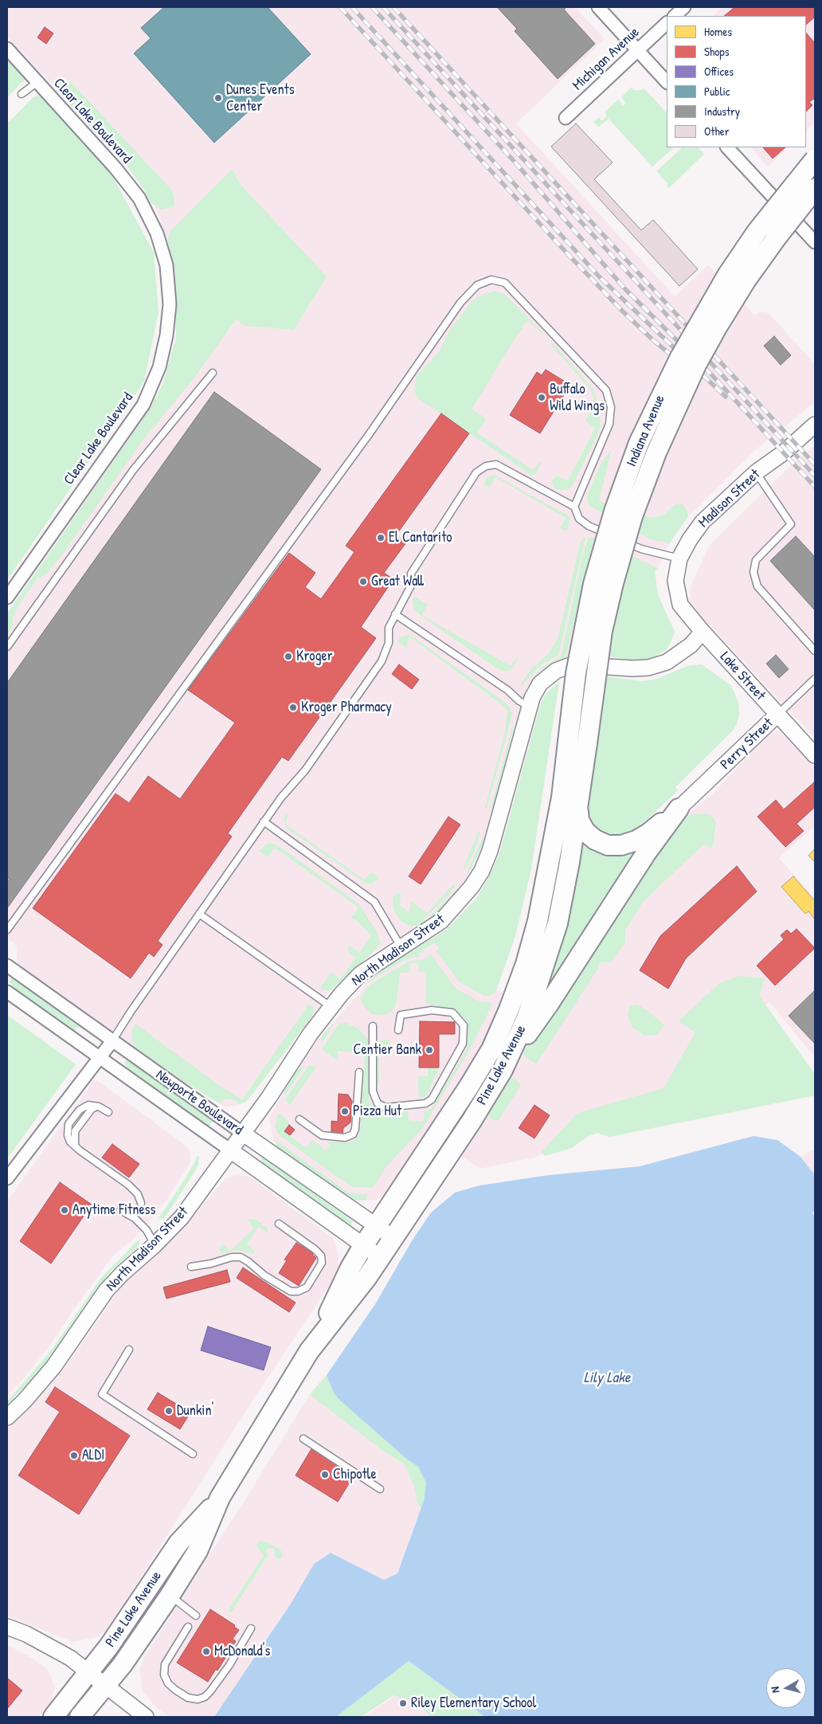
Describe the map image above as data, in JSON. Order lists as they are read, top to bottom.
{
  "streets": {
    "main road": ["Indiana Avenue", "Pine Lake Avenue"],
    "street": [
      "Michigan Avenue",
      "Clear Lake Boulevard",
      "Madison Street",
      "Lake Street",
      "Perry Street",
      "North Madison Street",
      "Newporte Boulevard"
    ]
  },
  "crossings": [
    ["Indiana Avenue", "Pine Lake Avenue"],
    ["Madison Street", "Lake Street"],
    ["Madison Street", "North Madison Street"],
    ["Lake Street", "Perry Street"],
    ["Lake Street", "North Madison Street"],
    ["North Madison Street", "Newporte Boulevard"],
    ["Pine Lake Avenue", "Newporte Boulevard"]
  ],
  "water": ["Lily Lake"],
  "places": [
    "Dunes Events Center",
    "Buffalo Wild Wings",
    "El Cantarito",
    "Great Wall",
    "Kroger",
    "Kroger Pharmacy",
    "Centier Bank",
    "Pizza Hut",
    "Anytime Fitness",
    "Dunkin'",
    "ALDI",
    "Chipotle",
    "McDonald's",
    "Riley Elementary School"
  ],
  "legend": [
    "Homes",
    "Shops",
    "Offices",
    "Public",
    "Industry",
    "Other"
  ],
  "north": "left"
}
